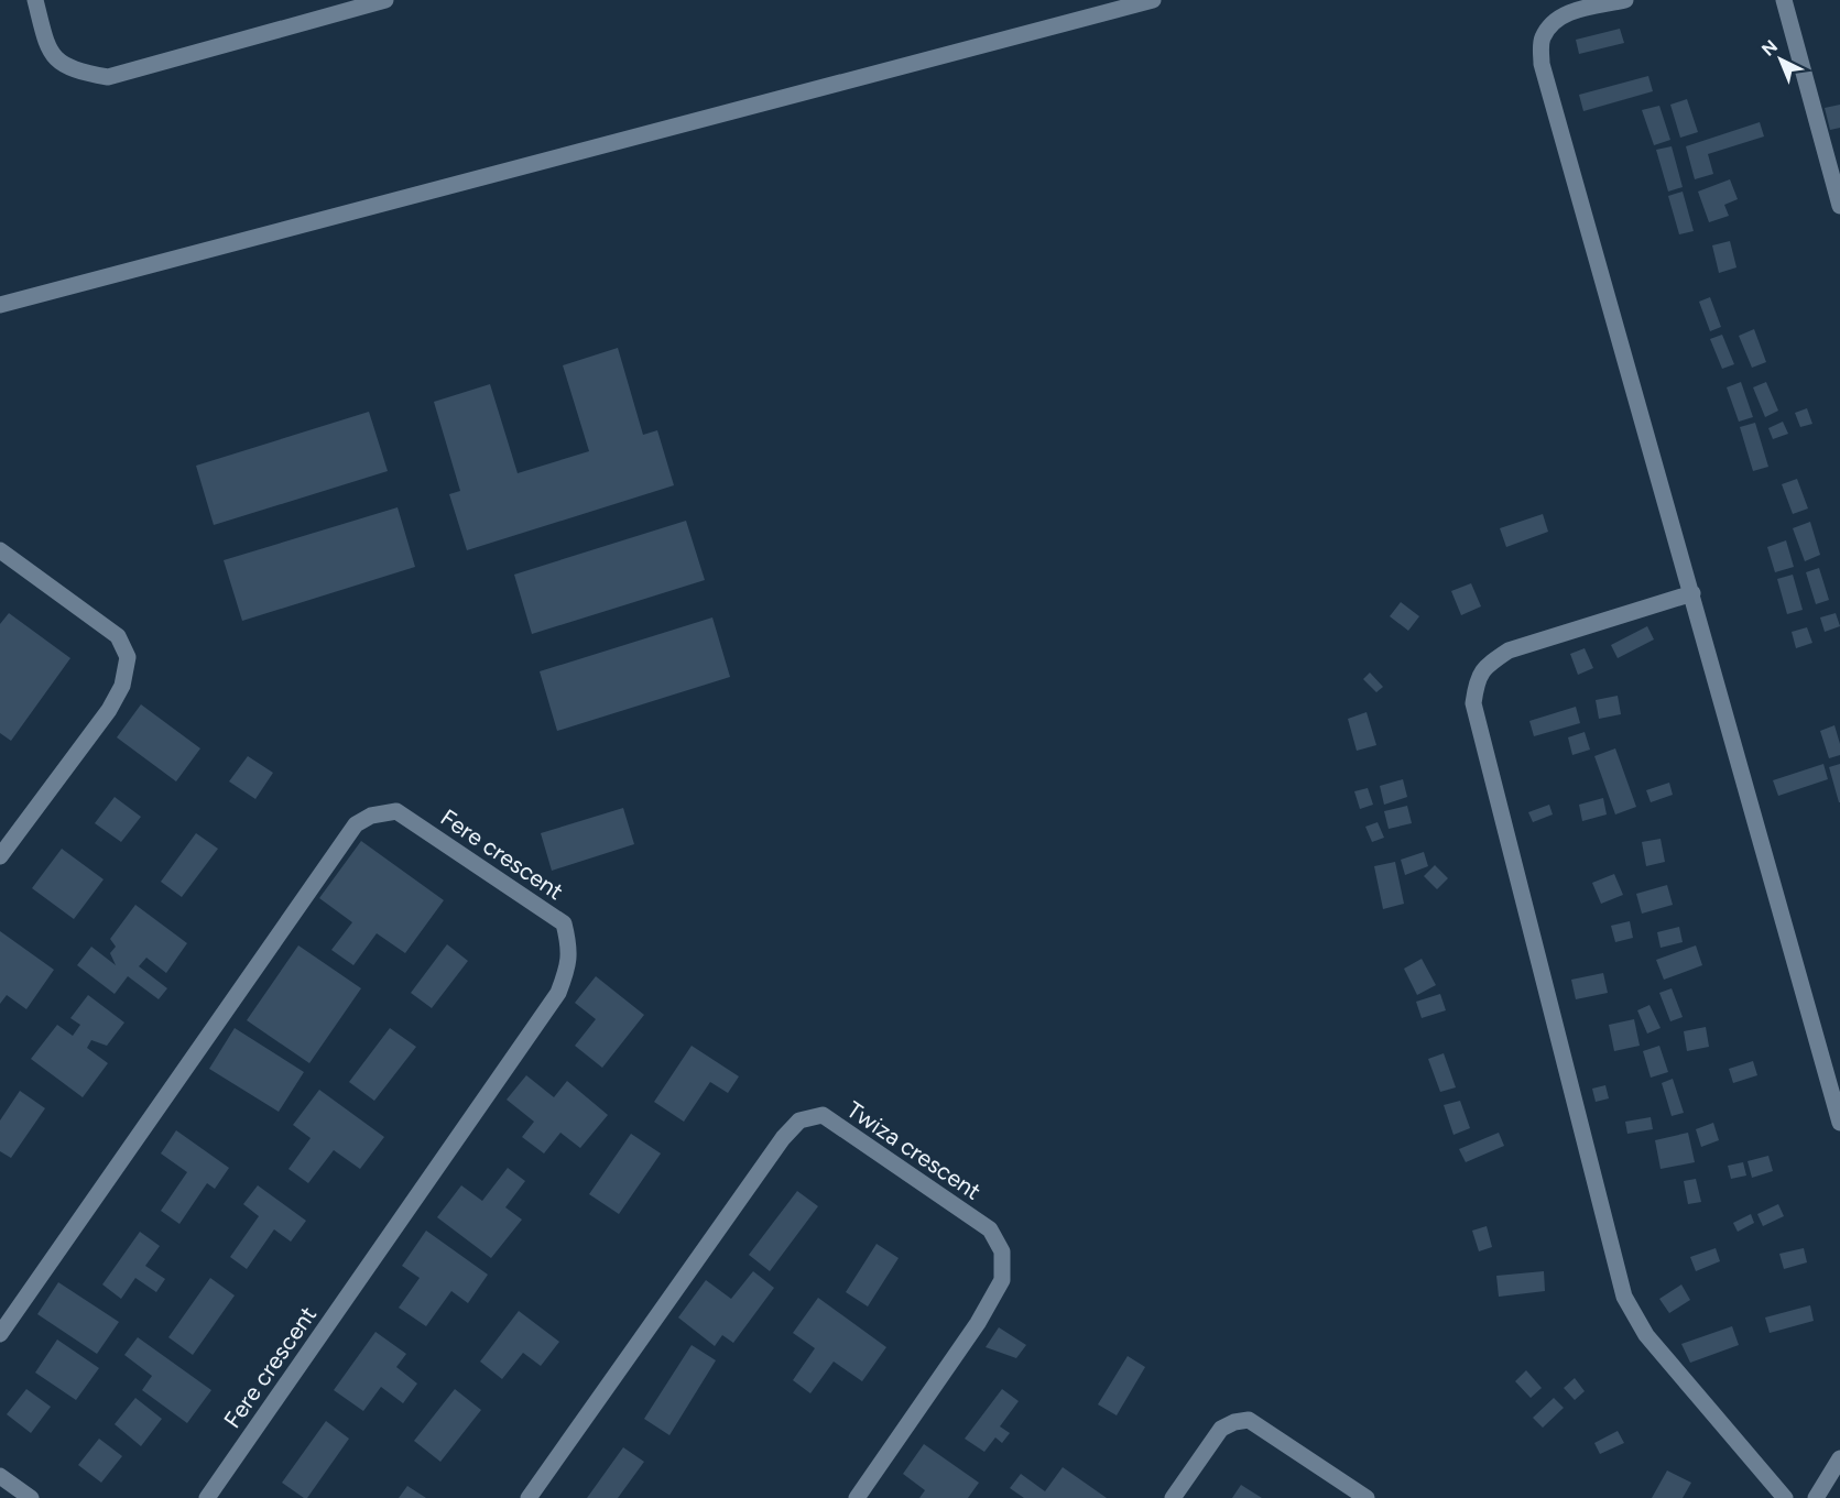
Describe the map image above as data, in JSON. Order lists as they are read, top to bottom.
{
  "streets": {
    "street": ["Fere crescent", "Twiza crescent"]
  },
  "north": "top left"
}
